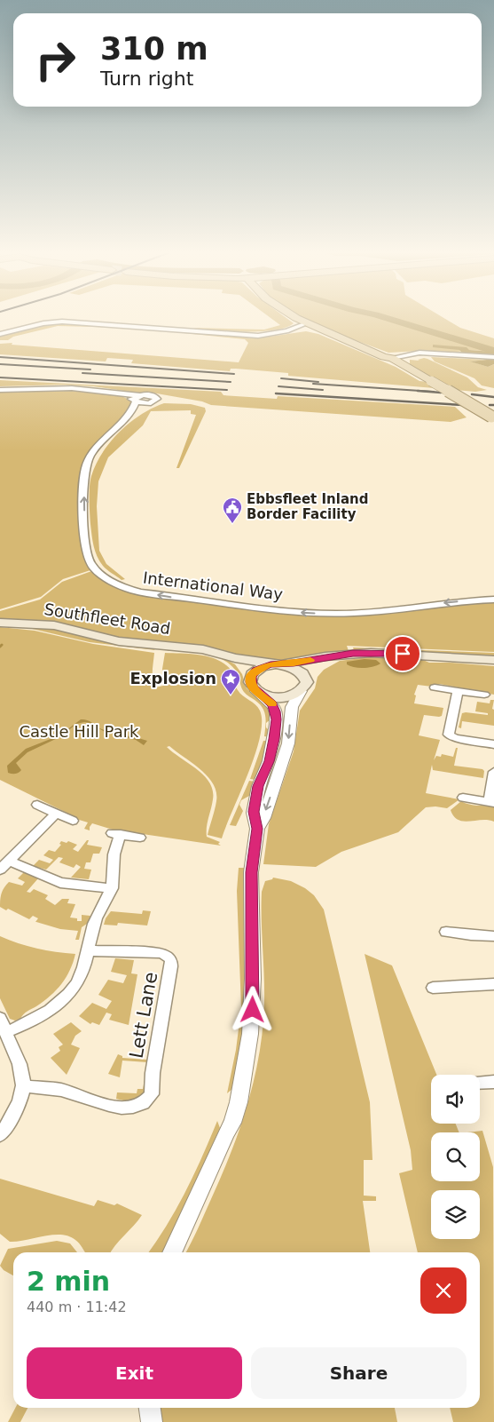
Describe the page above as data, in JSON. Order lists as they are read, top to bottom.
{
  "streets": {
    "main road": ["Southfleet Road"],
    "street": ["International Way", "Lett Lane"]
  },
  "parks": ["Castle Hill Park"],
  "places": {
    "public building": ["Ebbsfleet Inland Border Facility"],
    "place": ["Explosion"]
  },
  "page": {
    "turn": ["310 m", "Turn right"],
    "heading": ["2 min", "440 m · 11:42"],
    "buttons": ["Exit", "Share"]
  }
}
